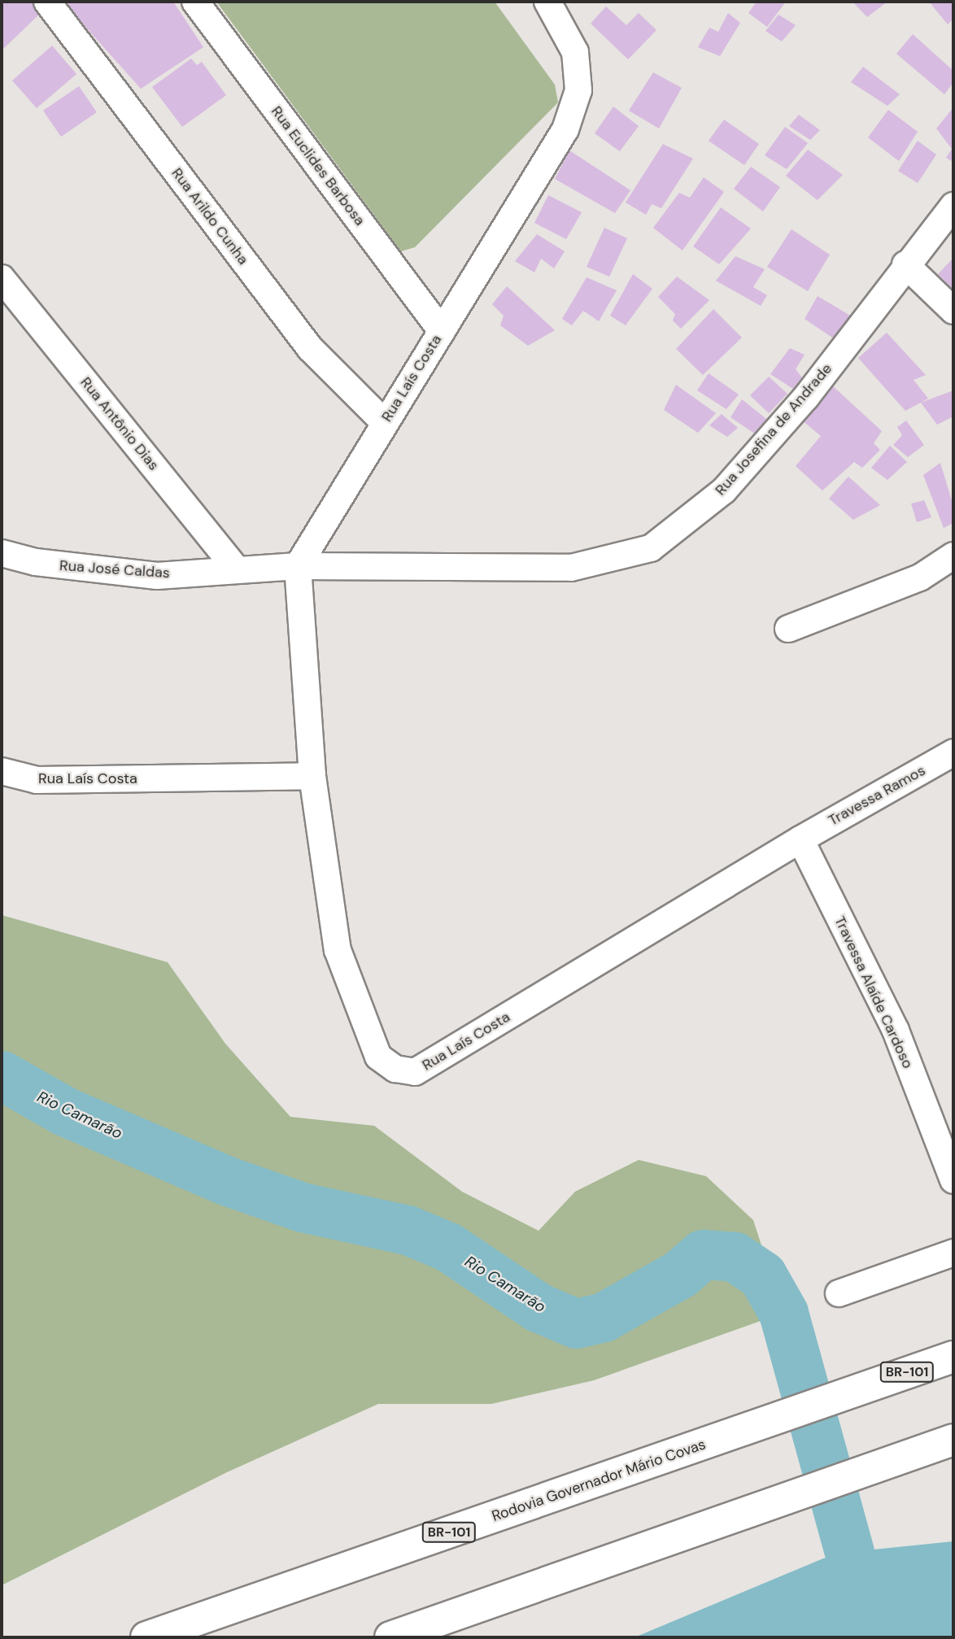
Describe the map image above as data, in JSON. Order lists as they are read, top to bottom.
{
  "streets": {
    "highway": ["BR-101", "Rodovia Governador Mário Covas"],
    "street": [
      "Rua Euclides Barbosa",
      "Rua Arildo Cunha",
      "Rua Laís Costa",
      "Rua Antônio Dias",
      "Rua Josefina de Andrade",
      "Rua José Caldas",
      "Travessa Ramos",
      "Travessa Alaíde Cardoso"
    ]
  },
  "crossings": [
    ["Rua Euclides Barbosa", "Rua Laís Costa"],
    ["Rua Arildo Cunha", "Rua Laís Costa"],
    ["Rua Laís Costa", "Rua Josefina de Andrade"],
    ["Rua Laís Costa", "Rua José Caldas"],
    ["Rua Laís Costa", "Travessa Ramos"],
    ["Rua Laís Costa", "Travessa Alaíde Cardoso"],
    ["Rua Antônio Dias", "Rua José Caldas"],
    ["Rua Josefina de Andrade", "Rua José Caldas"],
    ["Travessa Ramos", "Travessa Alaíde Cardoso"]
  ],
  "water": ["Rio Camarão"]
}
